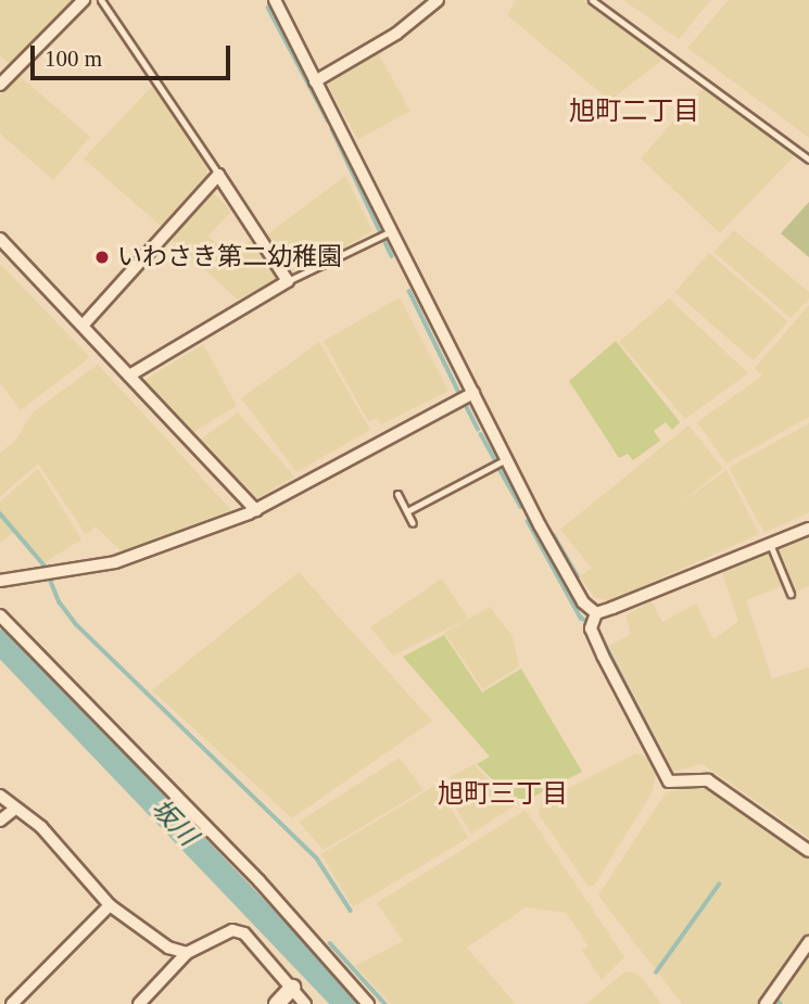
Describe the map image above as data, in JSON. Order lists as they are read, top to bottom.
{
  "districts": ["旭町二丁目", "旭町三丁目"],
  "water": ["坂川"],
  "places": ["いわさき第二幼稚園"],
  "scale_bar": "100 m"
}
